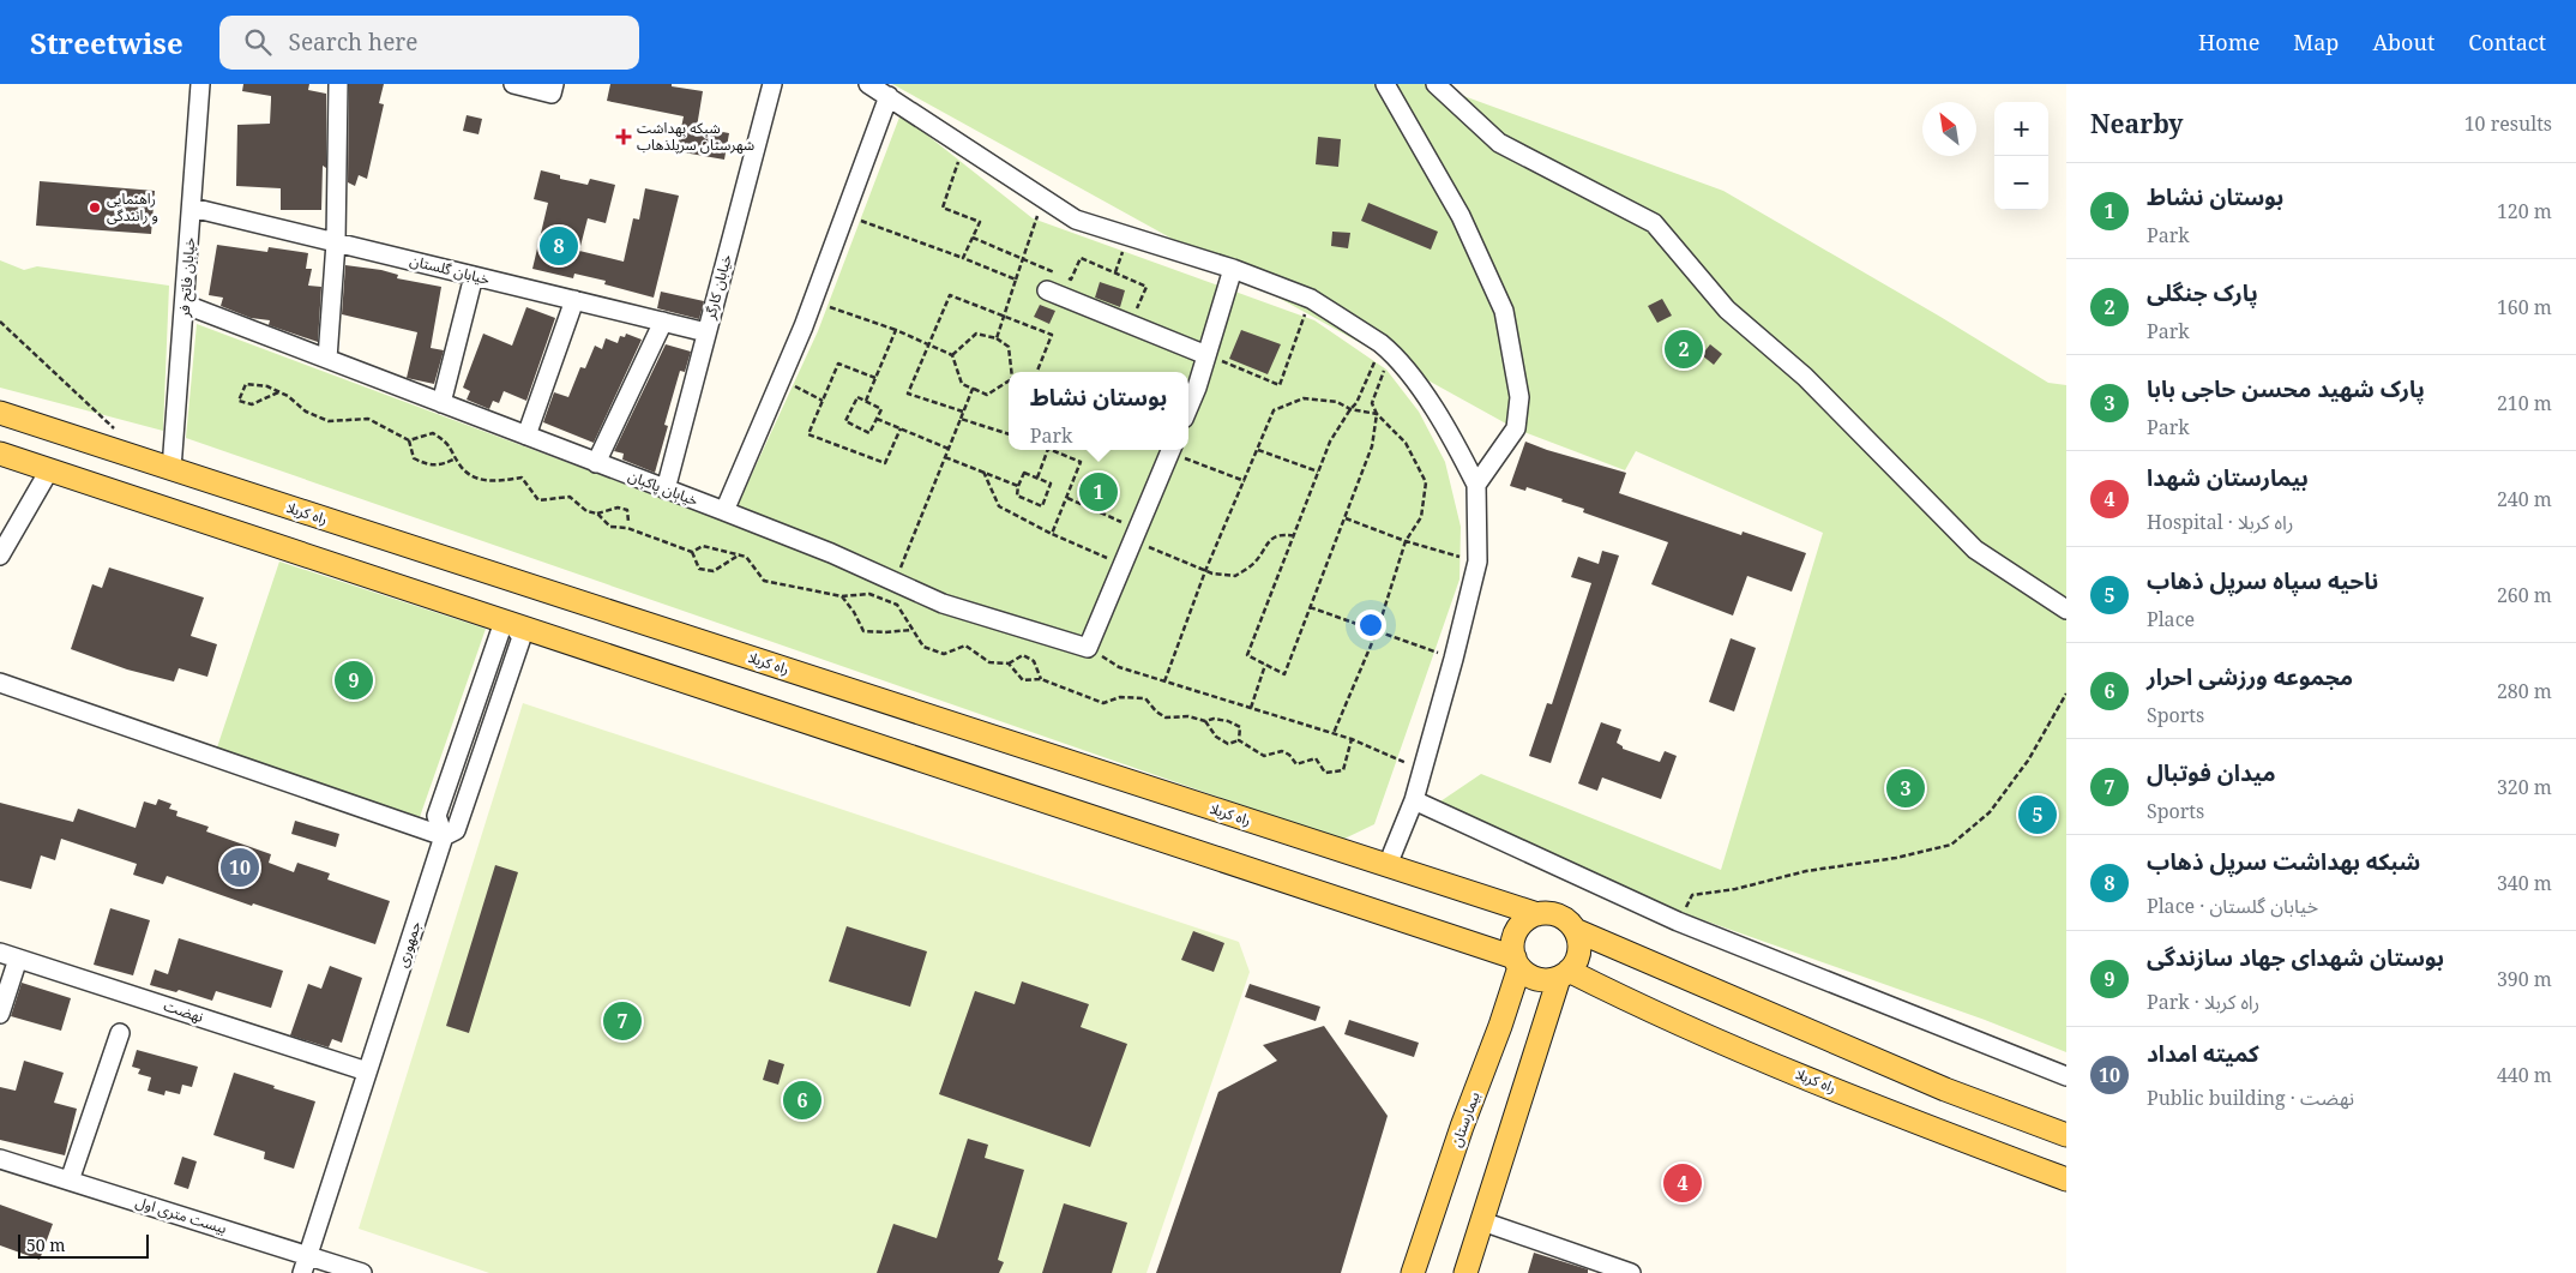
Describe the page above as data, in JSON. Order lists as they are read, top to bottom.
{
  "streets": {
    "main road": ["راه کربلا", "بیمارستان"],
    "street": [
      "خیابان گلستان",
      "خیابان فاتح فر",
      "خیابان کارگر",
      "خیابان پاکبان",
      "جمهوری",
      "نهضت",
      "بیست متری اول"
    ]
  },
  "crossings": [
    ["خیابان گلستان", "خیابان فاتح فر"],
    ["خیابان گلستان", "خیابان کارگر"],
    ["خیابان فاتح فر", "خیابان پاکبان"],
    ["خیابان فاتح فر", "راه کربلا"],
    ["خیابان کارگر", "خیابان پاکبان"],
    ["راه کربلا", "بیمارستان"],
    ["جمهوری", "نهضت"],
    ["جمهوری", "بیست متری اول"]
  ],
  "places": {
    "health": ["شبکه بهداشت شهرستان سرپلذهاب"],
    "other": ["راهنمایی و رانندگی"]
  },
  "scale_bar": "50 m",
  "north": "top left",
  "page": {
    "header": "Streetwise",
    "search": "Search here",
    "nav": [
      "Home",
      "Map",
      "About",
      "Contact"
    ],
    "heading": ["Nearby", "10 results"],
    "map_buttons": ["+", "−"],
    "list": [
      {
        "mark": "1",
        "name": "بوستان نشاط",
        "note": "Park",
        "value": "120 m"
      },
      {
        "mark": "2",
        "name": "پارک جنگلی",
        "note": "Park",
        "value": "160 m"
      },
      {
        "mark": "3",
        "name": "پارک شهید محسن حاجی بابا",
        "note": "Park",
        "value": "210 m"
      },
      {
        "mark": "4",
        "name": "بیمارستان شهدا",
        "note": "Hospital · راه کربلا",
        "value": "240 m"
      },
      {
        "mark": "5",
        "name": "ناحیه سپاه سرپل ذهاب",
        "note": "Place",
        "value": "260 m"
      },
      {
        "mark": "6",
        "name": "مجموعه ورزشی احرار",
        "note": "Sports",
        "value": "280 m"
      },
      {
        "mark": "7",
        "name": "میدان فوتبال",
        "note": "Sports",
        "value": "320 m"
      },
      {
        "mark": "8",
        "name": "شبکه بهداشت سرپل ذهاب",
        "note": "Place · خیابان گلستان",
        "value": "340 m"
      },
      {
        "mark": "9",
        "name": "بوستان شهدای جهاد سازندگی",
        "note": "Park · راه کربلا",
        "value": "390 m"
      },
      {
        "mark": "10",
        "name": "کمیته امداد",
        "note": "Public building · نهضت",
        "value": "440 m"
      }
    ],
    "pins": [
      "8",
      "2",
      "1",
      "9",
      "3",
      "5",
      "10",
      "7",
      "6",
      "4"
    ],
    "popup": ["بوستان نشاط", "Park"],
    "scale": "50 m"
  }
}
